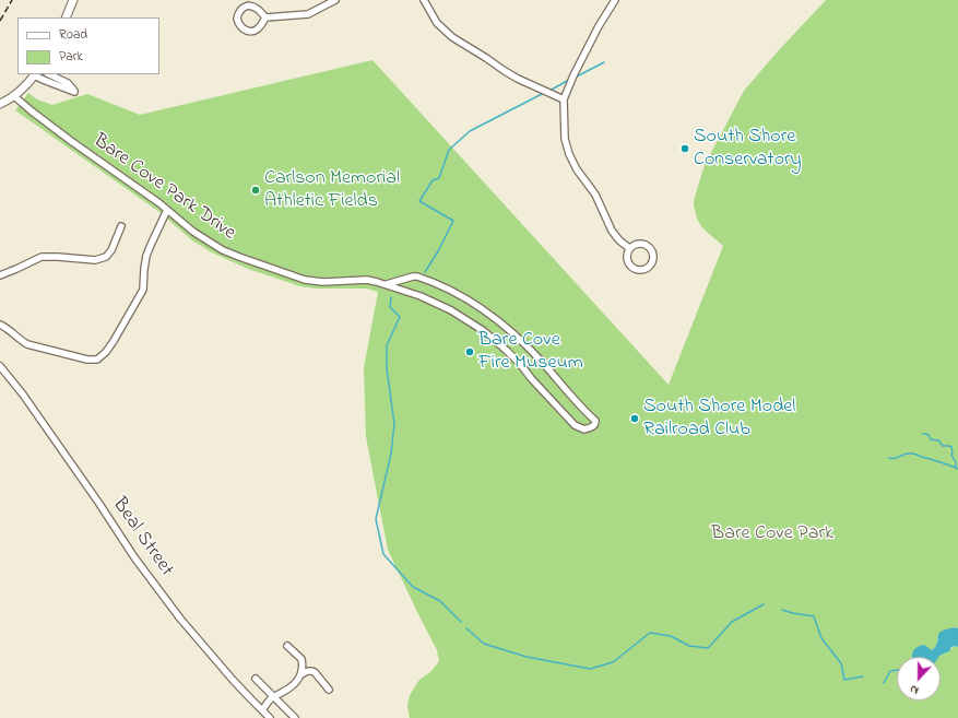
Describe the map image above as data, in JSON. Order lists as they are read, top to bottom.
{
  "streets": {
    "street": ["Bare Cove Park Drive", "Beal Street"]
  },
  "parks": ["Bare Cove Park"],
  "places": [
    "South Shore Conservatory",
    "Carlson Memorial Athletic Fields",
    "Bare Cove Fire Museum",
    "South Shore Model Railroad Club"
  ],
  "legend": ["Road", "Park"],
  "north": "bottom"
}
